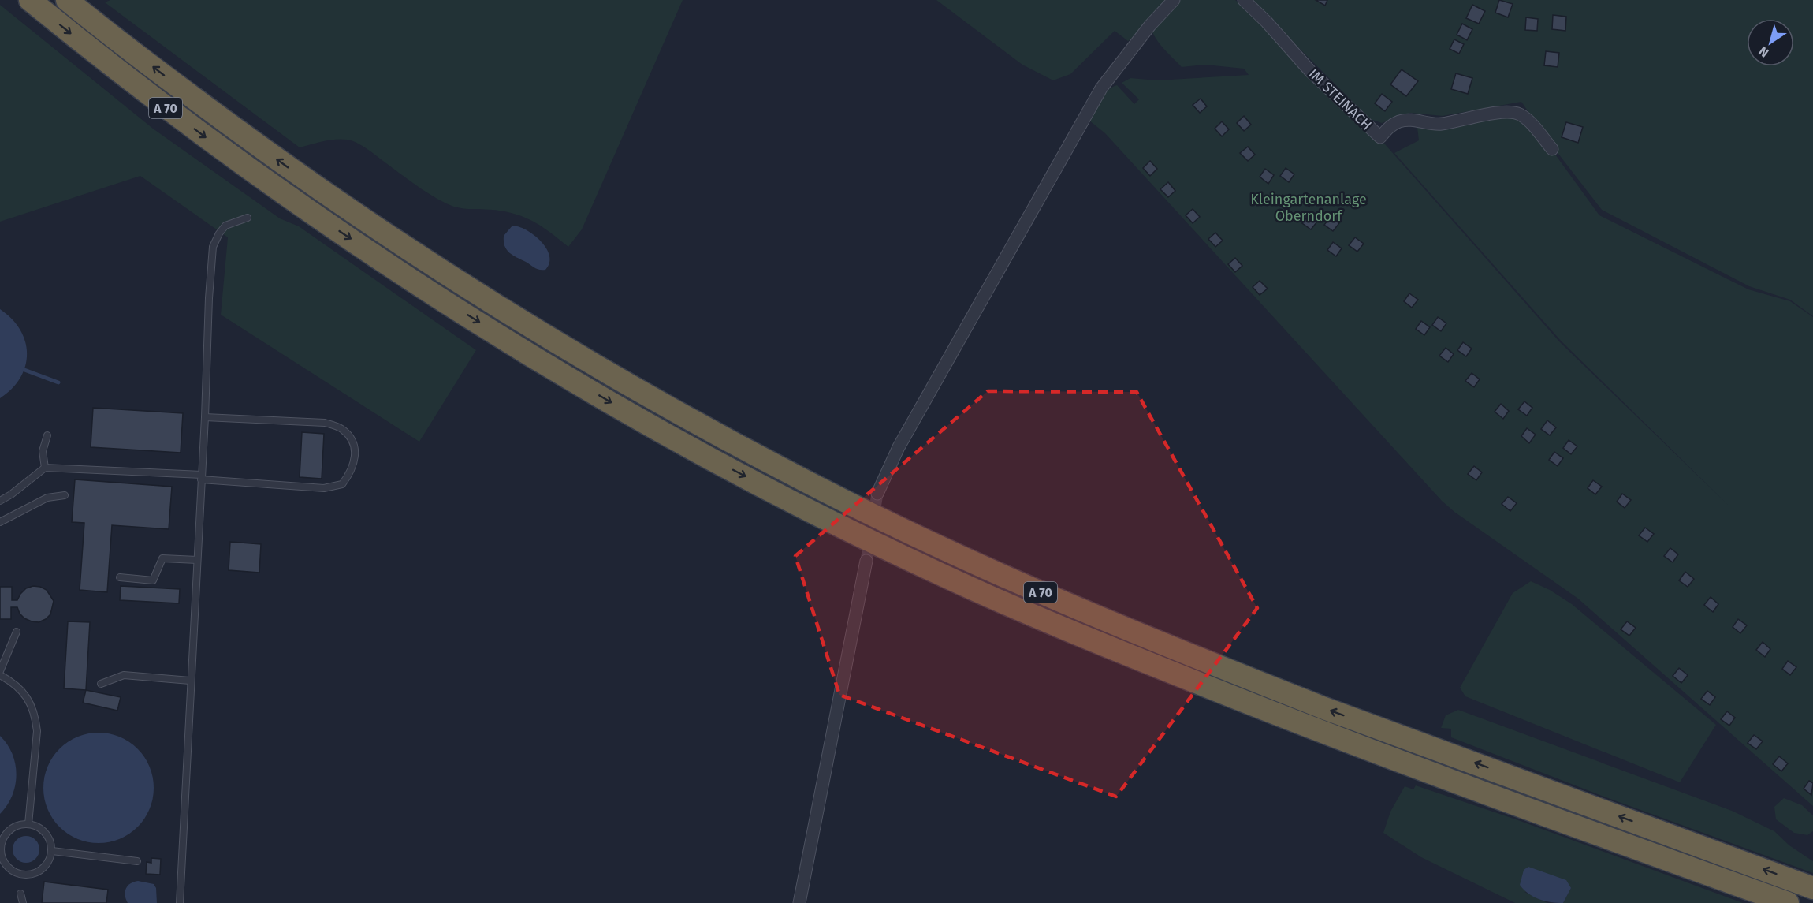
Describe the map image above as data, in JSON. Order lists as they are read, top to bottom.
{
  "streets": {
    "highway": ["A 70"],
    "street": ["IM STEINACH"]
  },
  "parks": ["Kleingartenanlage Oberndorf"],
  "north": "bottom left"
}
